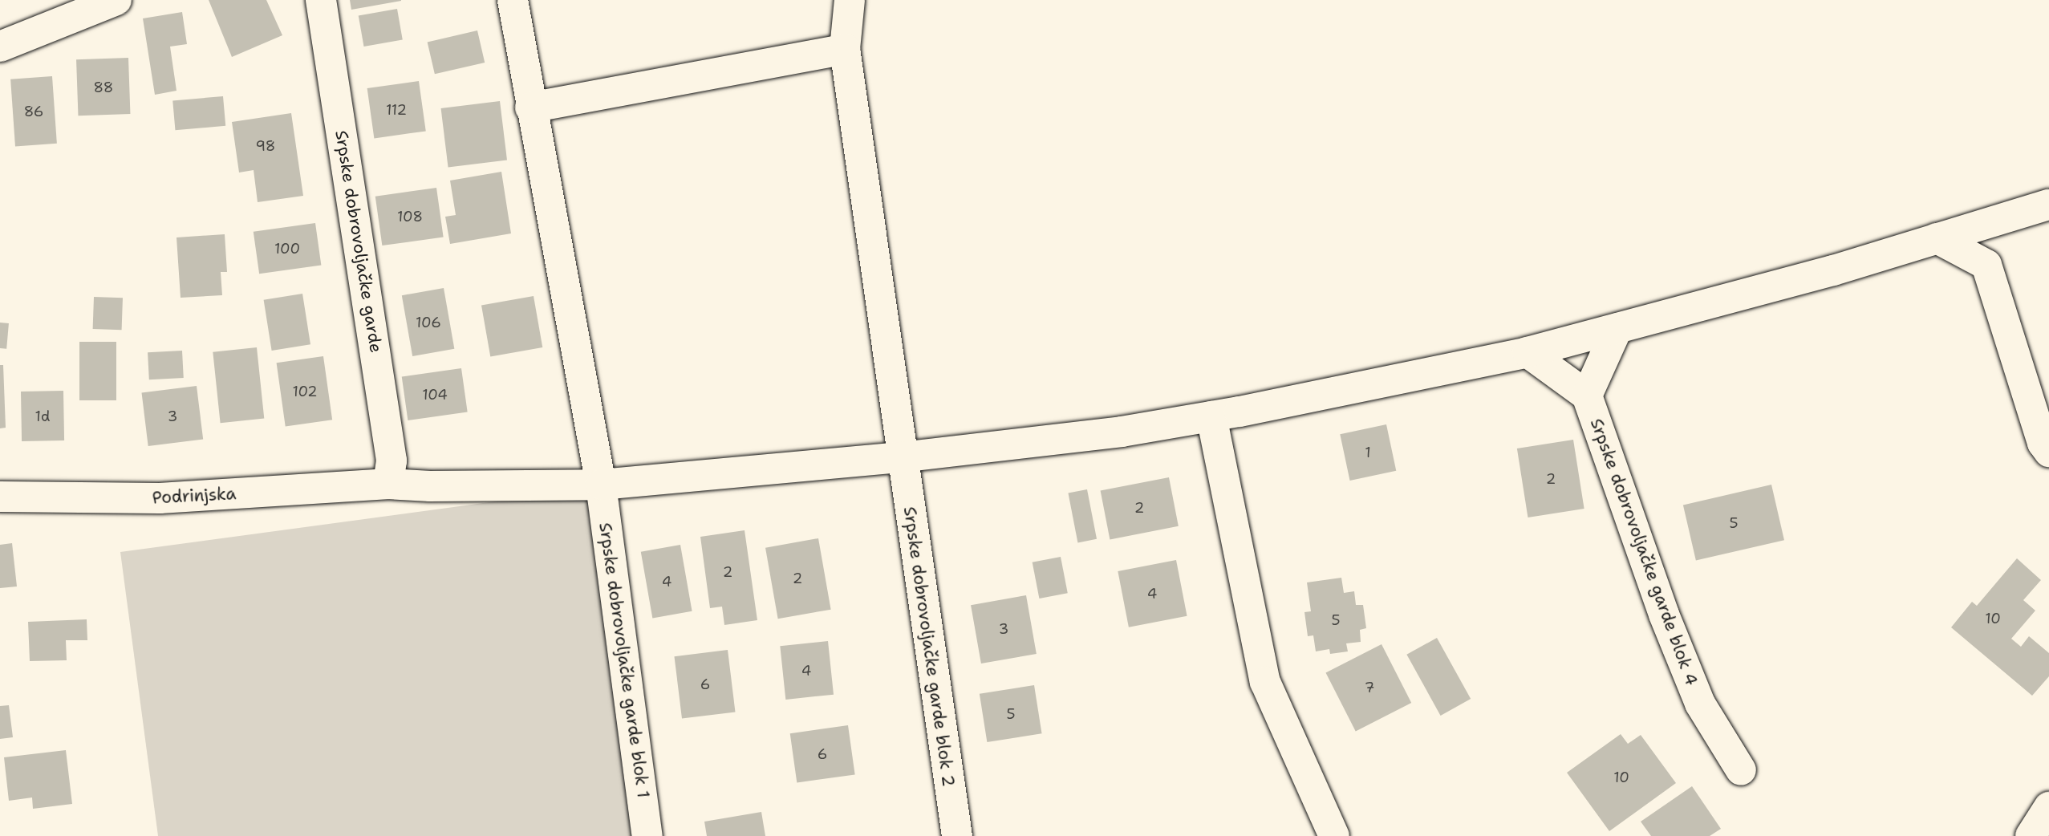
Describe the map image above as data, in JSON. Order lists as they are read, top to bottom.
{
  "streets": {
    "street": [
      "Srpske dobrovoljačke garde",
      "Podrinjska",
      "Srpske dobrovoljačke garde blok 4",
      "Srpske dobrovoljačke garde blok 2",
      "Srpske dobrovoljačke garde blok 1"
    ]
  },
  "crossings": [
    ["Srpske dobrovoljačke garde", "Podrinjska"],
    ["Podrinjska", "Srpske dobrovoljačke garde blok 2"],
    ["Podrinjska", "Srpske dobrovoljačke garde blok 1"]
  ],
  "house_numbers": [
    "88",
    "112",
    "86",
    "98",
    "108",
    "100",
    "106",
    "102",
    "104",
    "1d",
    "3",
    "1",
    "2",
    "2",
    "5",
    "2",
    "2",
    "4",
    "4",
    "10",
    "5",
    "3",
    "4",
    "6",
    "7",
    "5",
    "6",
    "10"
  ]
}
